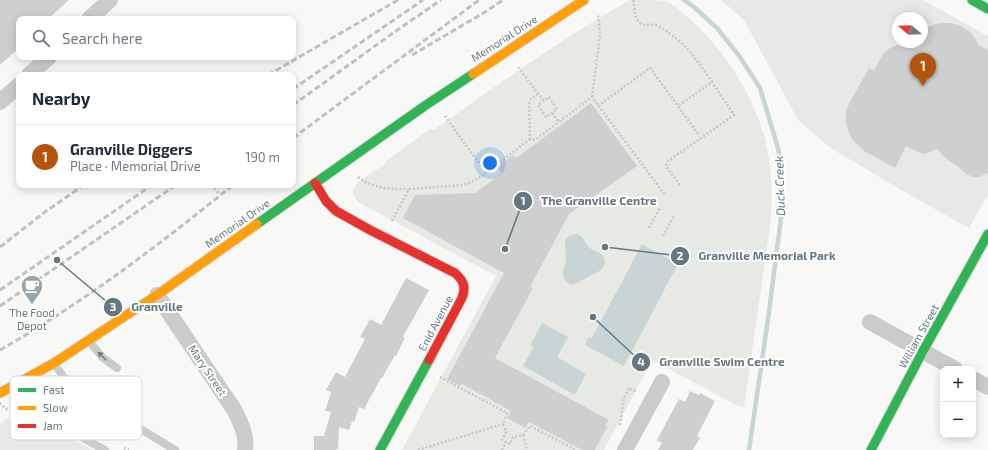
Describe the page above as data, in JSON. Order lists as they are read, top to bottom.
{
  "streets": {
    "main road": ["Memorial Drive", "Enid Avenue", "William Street"],
    "street": ["Mary Street"]
  },
  "crossings": [
    ["Memorial Drive", "Enid Avenue"],
    ["Memorial Drive", "Mary Street"]
  ],
  "water": ["Duck Creek"],
  "places": {
    "other": [
      "Granville Memorial Park",
      "The Granville Centre",
      "Granville",
      "Granville Swim Centre"
    ],
    "cafe": ["The Food Depot"]
  },
  "legend": ["Fast", "Slow", "Jam"],
  "north": "left",
  "page": {
    "search": "Search here",
    "pins": "1",
    "heading": "Nearby",
    "list": [
      {
        "mark": "1",
        "name": "Granville Diggers",
        "note": "Place · Memorial Drive",
        "value": "190 m"
      }
    ],
    "map_buttons": ["+", "−"]
  }
}
